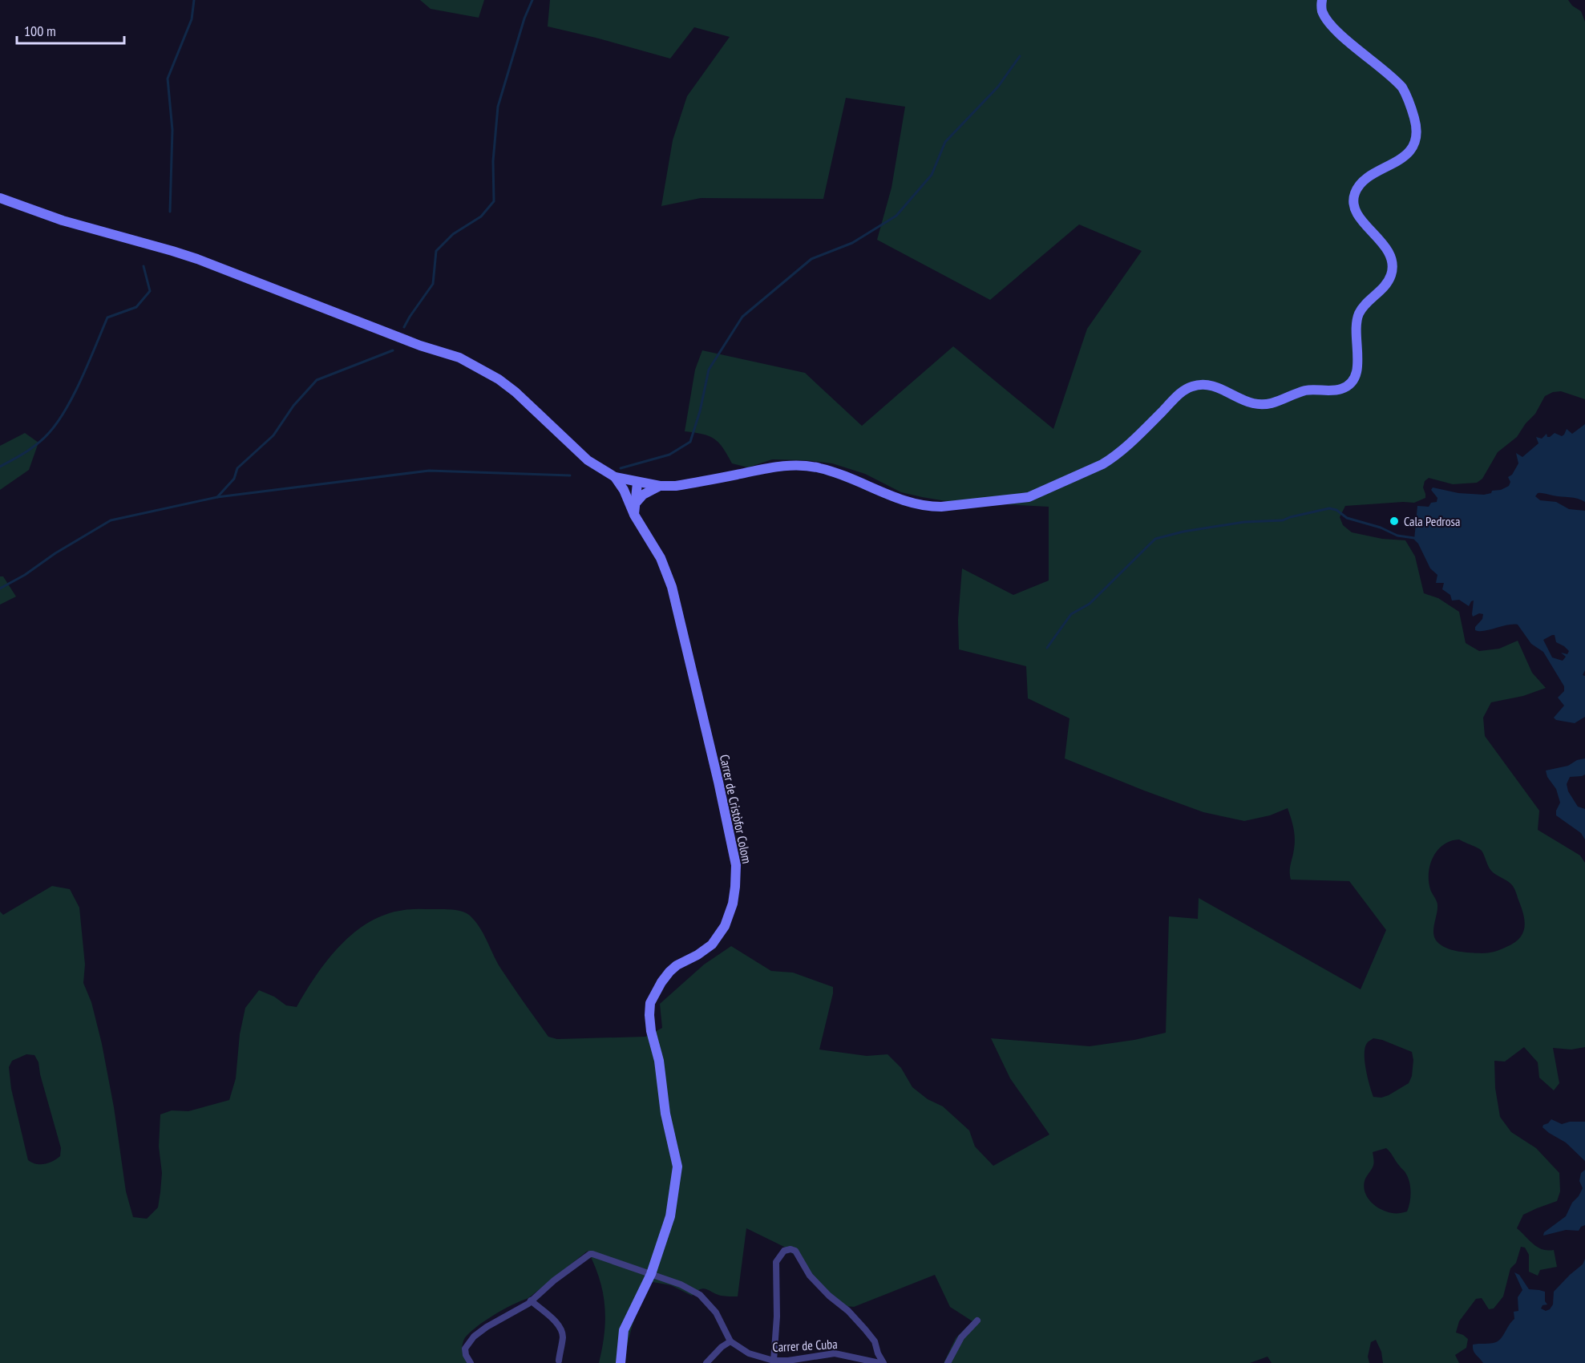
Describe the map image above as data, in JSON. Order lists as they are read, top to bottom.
{
  "streets": {
    "street": ["Carrer de Cristòfor Colom", "Carrer de Cuba"]
  },
  "places": ["Cala Pedrosa"],
  "scale_bar": "100 m"
}
